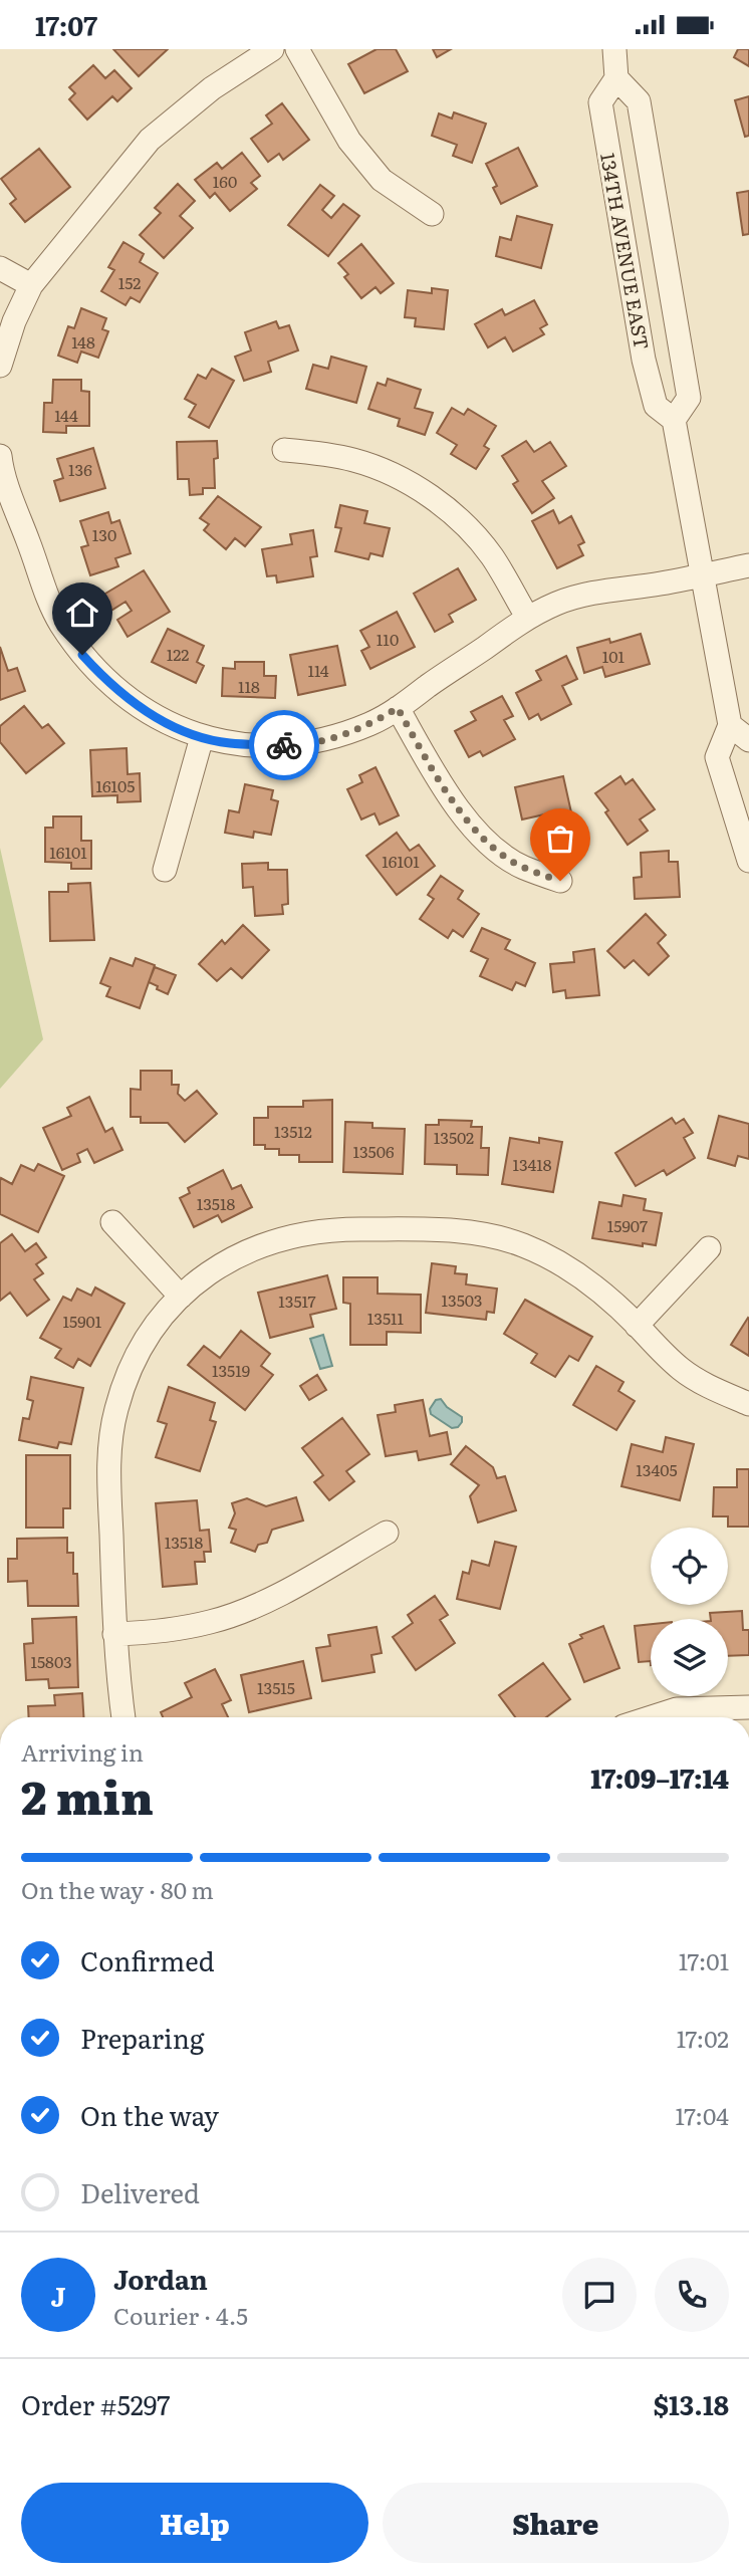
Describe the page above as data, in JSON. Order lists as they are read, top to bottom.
{
  "streets": {
    "street": ["134TH AVENUE EAST"]
  },
  "house_numbers": [
    "160",
    "152",
    "148",
    "144",
    "136",
    "130",
    "110",
    "122",
    "101",
    "114",
    "118",
    "16105",
    "16101",
    "16101",
    "13512",
    "13502",
    "13506",
    "13418",
    "13518",
    "15907",
    "13503",
    "13517",
    "13511",
    "15901",
    "13519",
    "13405",
    "13518",
    "15803",
    "13515"
  ],
  "page": {
    "status": "17:07",
    "heading": ["2 min", "Arriving in", "17:09–17:14"],
    "panel": [
      "Jordan",
      "Courier · 4.5",
      "Order #5297",
      "$13.18"
    ],
    "bar": "On the way · 80 m",
    "list": [
      ["Confirmed", "17:01"],
      ["Preparing", "17:02"],
      ["On the way", "17:04"],
      "Delivered"
    ],
    "round": "J",
    "buttons": ["Help", "Share"]
  }
}
